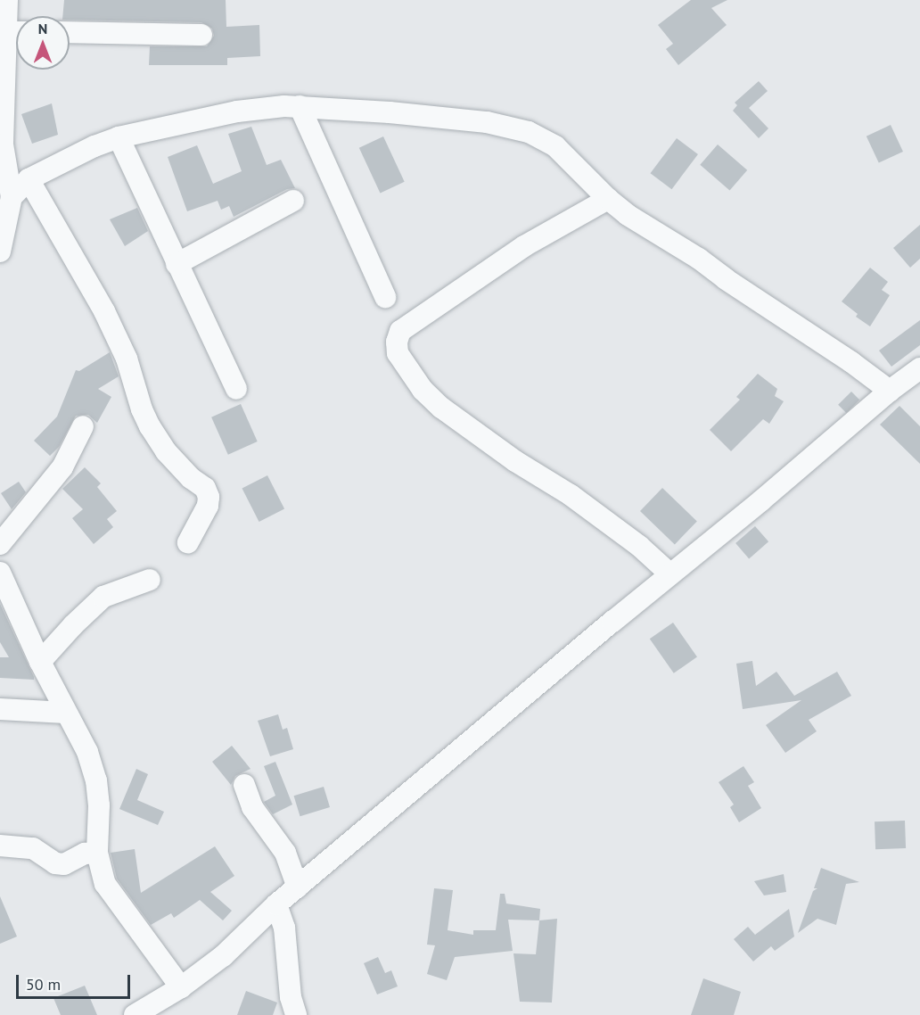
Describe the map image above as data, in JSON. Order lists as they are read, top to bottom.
{
  "scale_bar": "50 m",
  "north": "top"
}
